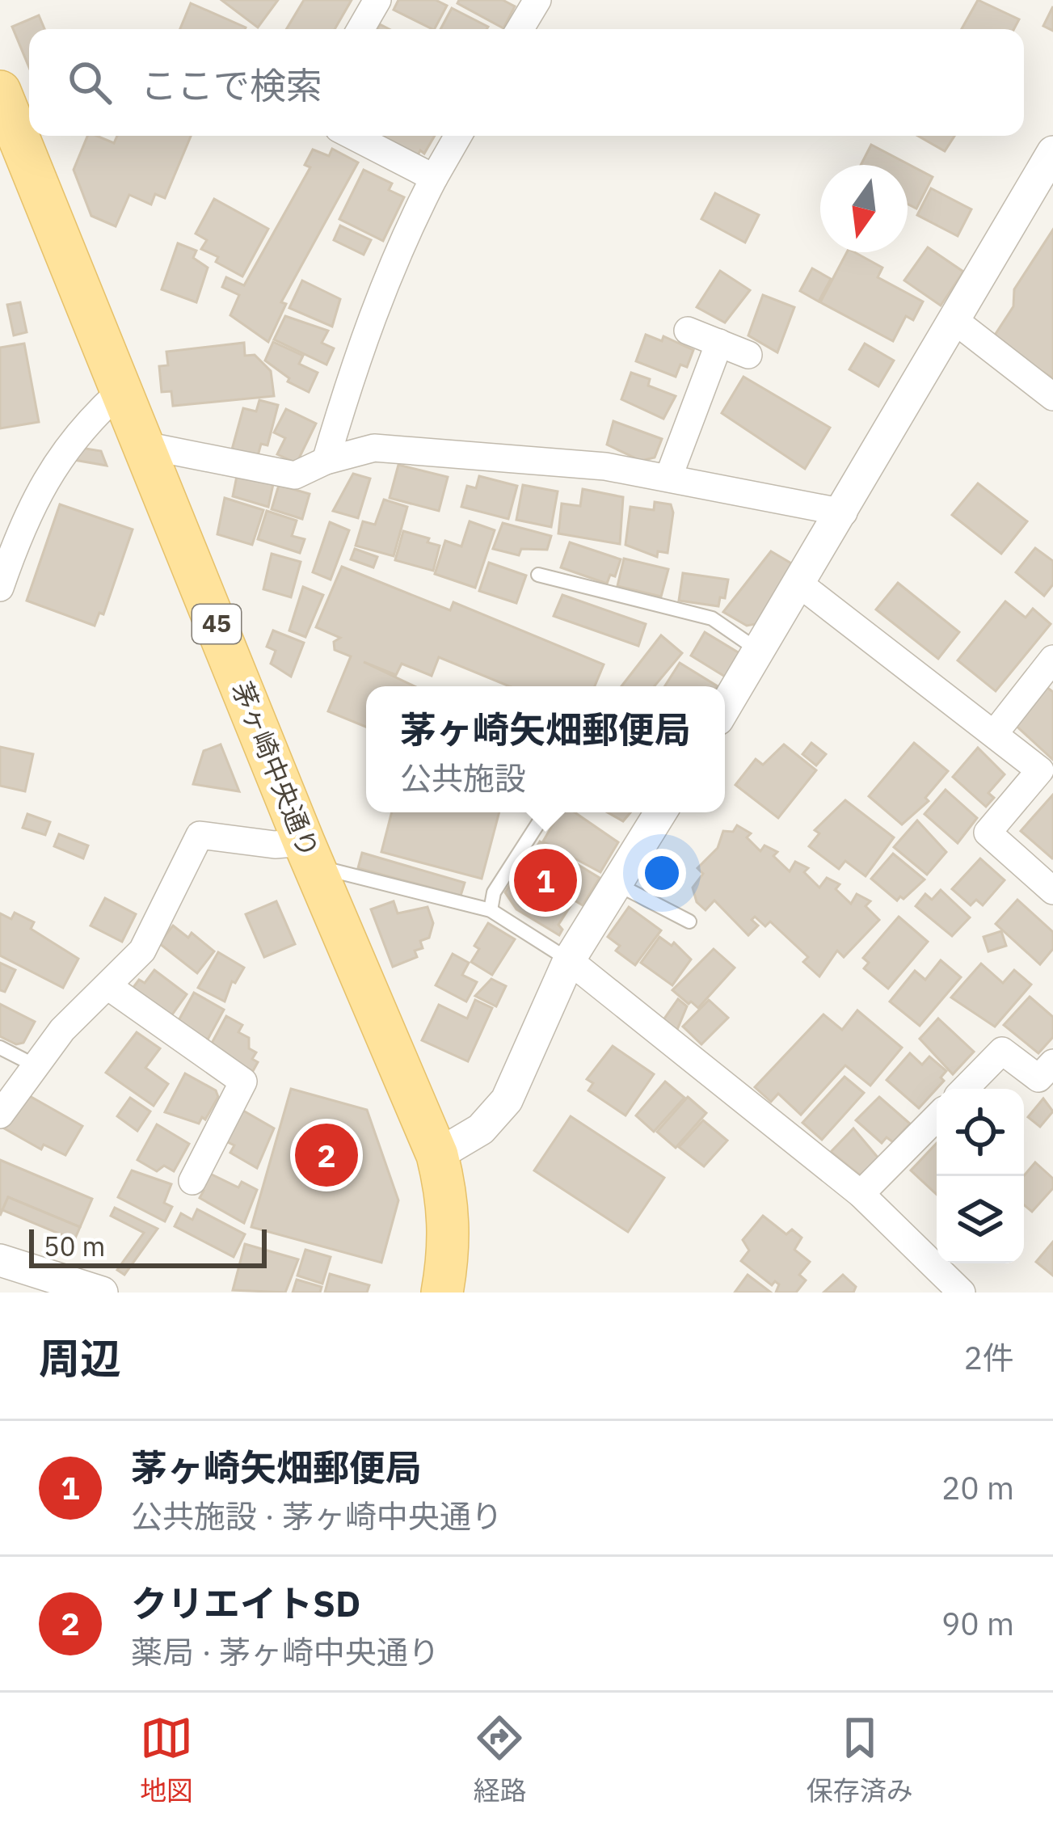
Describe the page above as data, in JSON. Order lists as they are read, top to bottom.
{
  "streets": {
    "main road": ["45", "茅ヶ崎中央通り"]
  },
  "scale_bar": "50 m",
  "north": "bottom",
  "page": {
    "search": "ここで検索",
    "popup": ["茅ヶ崎矢畑郵便局", "公共施設"],
    "pins": ["1", "2"],
    "scale": "50 m",
    "heading": ["周辺", "2件"],
    "list": [
      {
        "mark": "1",
        "name": "茅ヶ崎矢畑郵便局",
        "note": "公共施設 · 茅ヶ崎中央通り",
        "value": "20 m"
      },
      {
        "mark": "2",
        "name": "クリエイトSD",
        "note": "薬局 · 茅ヶ崎中央通り",
        "value": "90 m"
      }
    ],
    "nav": ["地図", "経路", "保存済み"]
  }
}
